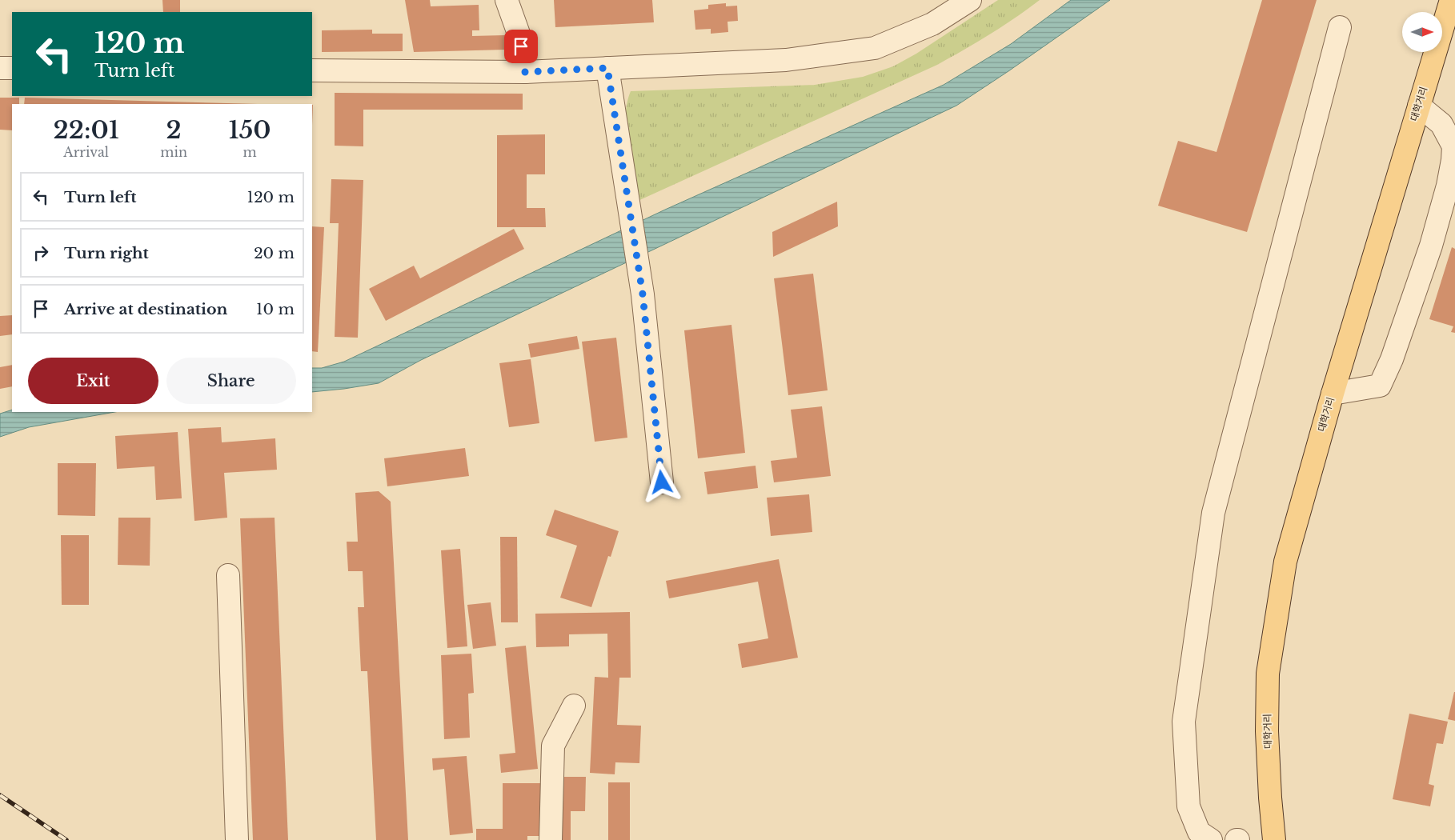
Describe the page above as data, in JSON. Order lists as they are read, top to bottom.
{
  "streets": {
    "main road": ["대학거리"]
  },
  "north": "right",
  "page": {
    "turn": ["120 m", "Turn left"],
    "eta": [
      "22:01",
      "Arrival",
      "2",
      "min",
      "150",
      "m"
    ],
    "list": [
      {
        "name": "Turn left",
        "value": "120 m"
      },
      {
        "name": "Turn right",
        "value": "20 m"
      },
      {
        "name": "Arrive at destination",
        "value": "10 m"
      }
    ],
    "buttons": ["Exit", "Share"]
  }
}
